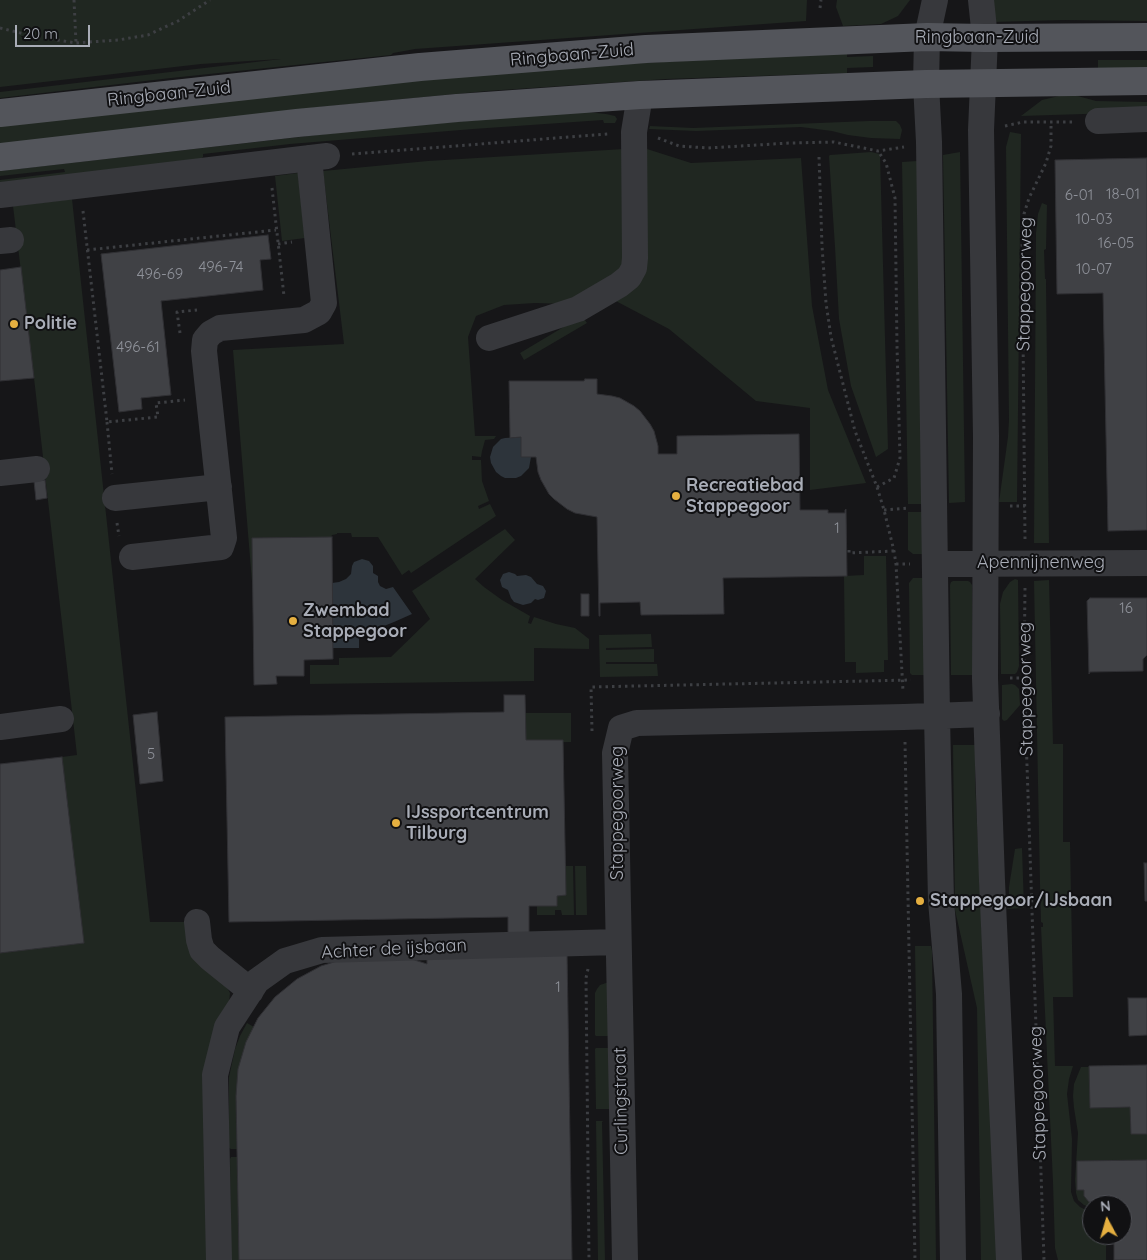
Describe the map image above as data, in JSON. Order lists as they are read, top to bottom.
{
  "streets": {
    "main road": ["Ringbaan-Zuid"],
    "street": [
      "Stappegoorweg",
      "Apennijnenweg",
      "Achter de ijsbaan",
      "Curlingstraat"
    ]
  },
  "crossings": [
    ["Ringbaan-Zuid", "Stappegoorweg"],
    ["Stappegoorweg", "Apennijnenweg"],
    ["Stappegoorweg", "Achter de ijsbaan"],
    ["Stappegoorweg", "Curlingstraat"],
    ["Achter de ijsbaan", "Curlingstraat"]
  ],
  "places": [
    "Politie",
    "Recreatiebad Stappegoor",
    "Zwembad Stappegoor",
    "IJssportcentrum Tilburg",
    "Stappegoor/IJsbaan"
  ],
  "house_numbers": [
    "18-01",
    "6-01",
    "10-03",
    "16-05",
    "496-74",
    "10-07",
    "496-69",
    "496-61",
    "1",
    "16",
    "5",
    "1"
  ],
  "scale_bar": "20 m",
  "north": "top"
}
